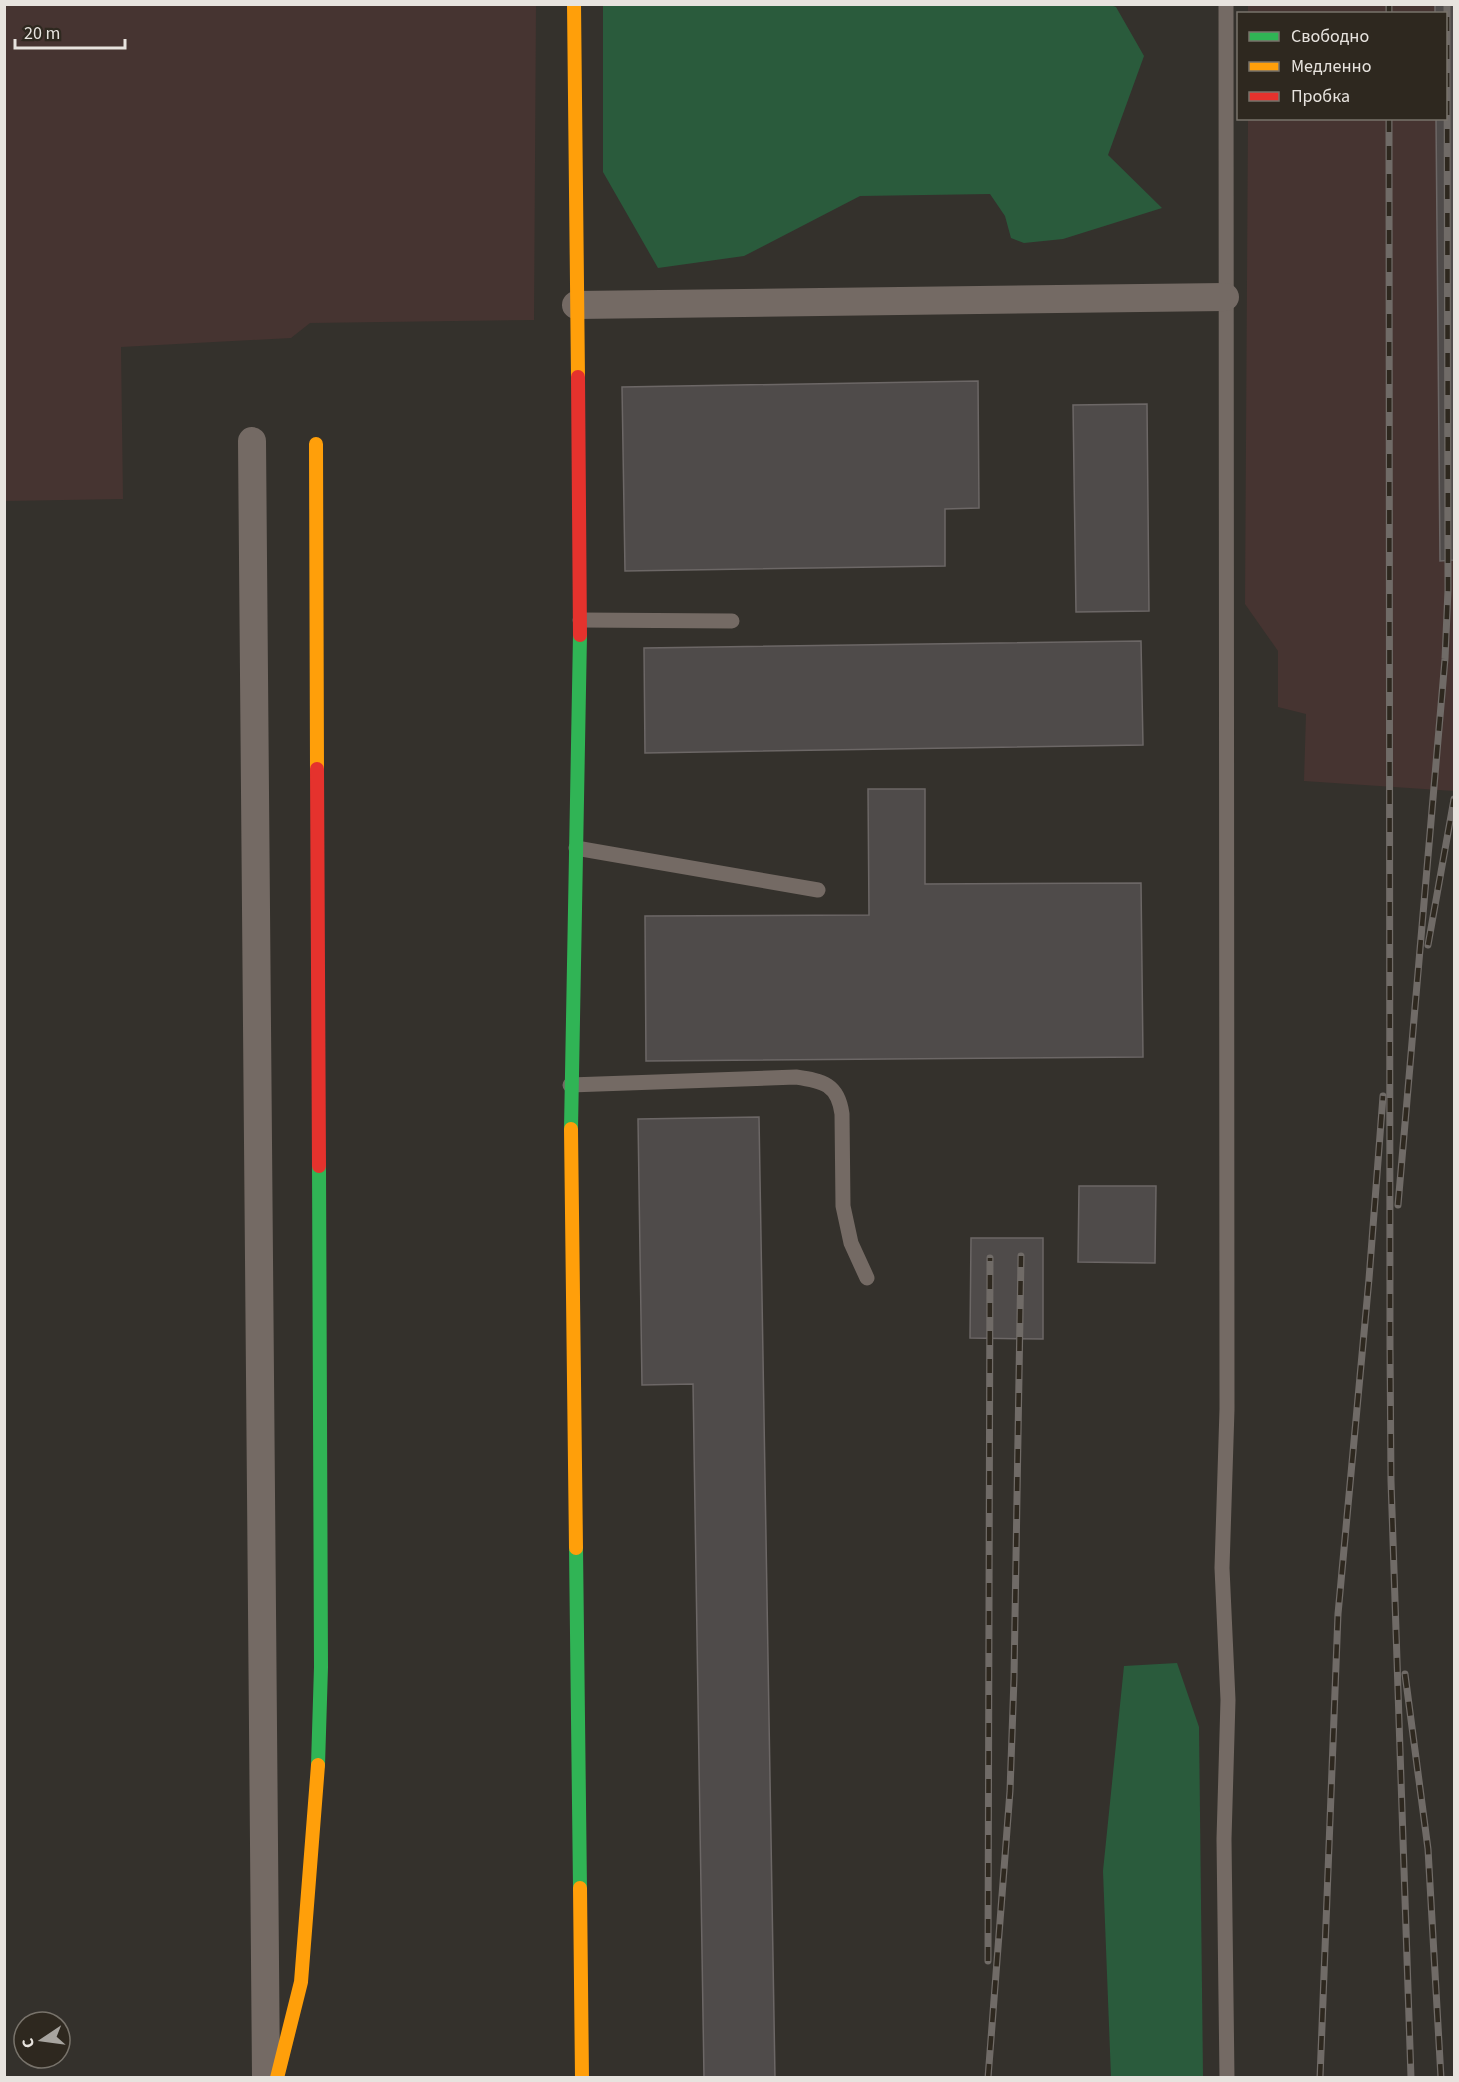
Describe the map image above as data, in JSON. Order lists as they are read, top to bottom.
{
  "legend": ["Свободно", "Медленно", "Пробка"],
  "scale_bar": "20 m",
  "north": "left"
}
